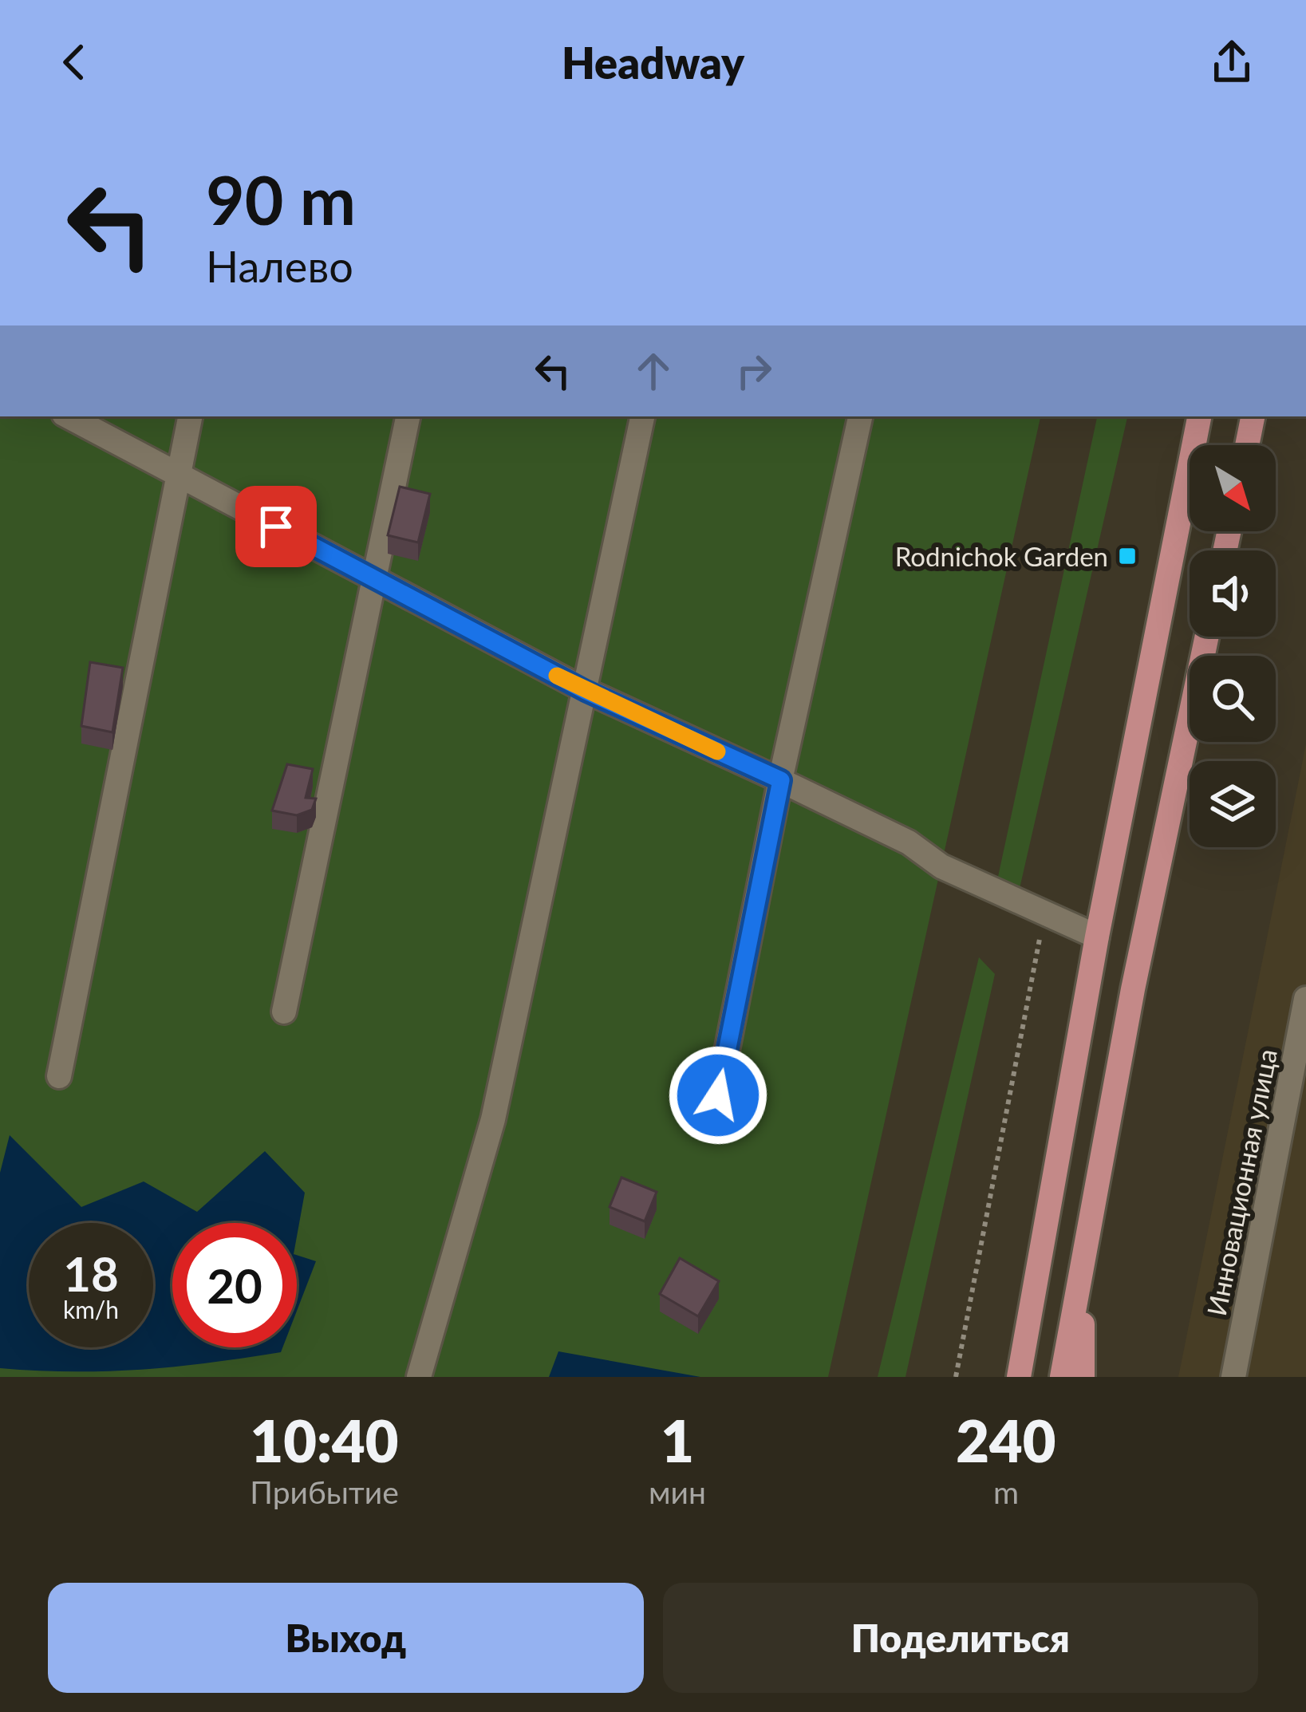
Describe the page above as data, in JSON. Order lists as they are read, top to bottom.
{
  "streets": {
    "street": ["Инновационная улица"]
  },
  "places": {
    "transit": ["Rodnichok Garden"]
  },
  "north": "bottom right",
  "page": {
    "header": "Headway",
    "turn": ["90 m", "Налево"],
    "speed": "18 km/h",
    "limit": "20",
    "eta": [
      "10:40",
      "Прибытие",
      "1",
      "мин",
      "240",
      "m"
    ],
    "buttons": ["Выход", "Поделиться"]
  }
}
